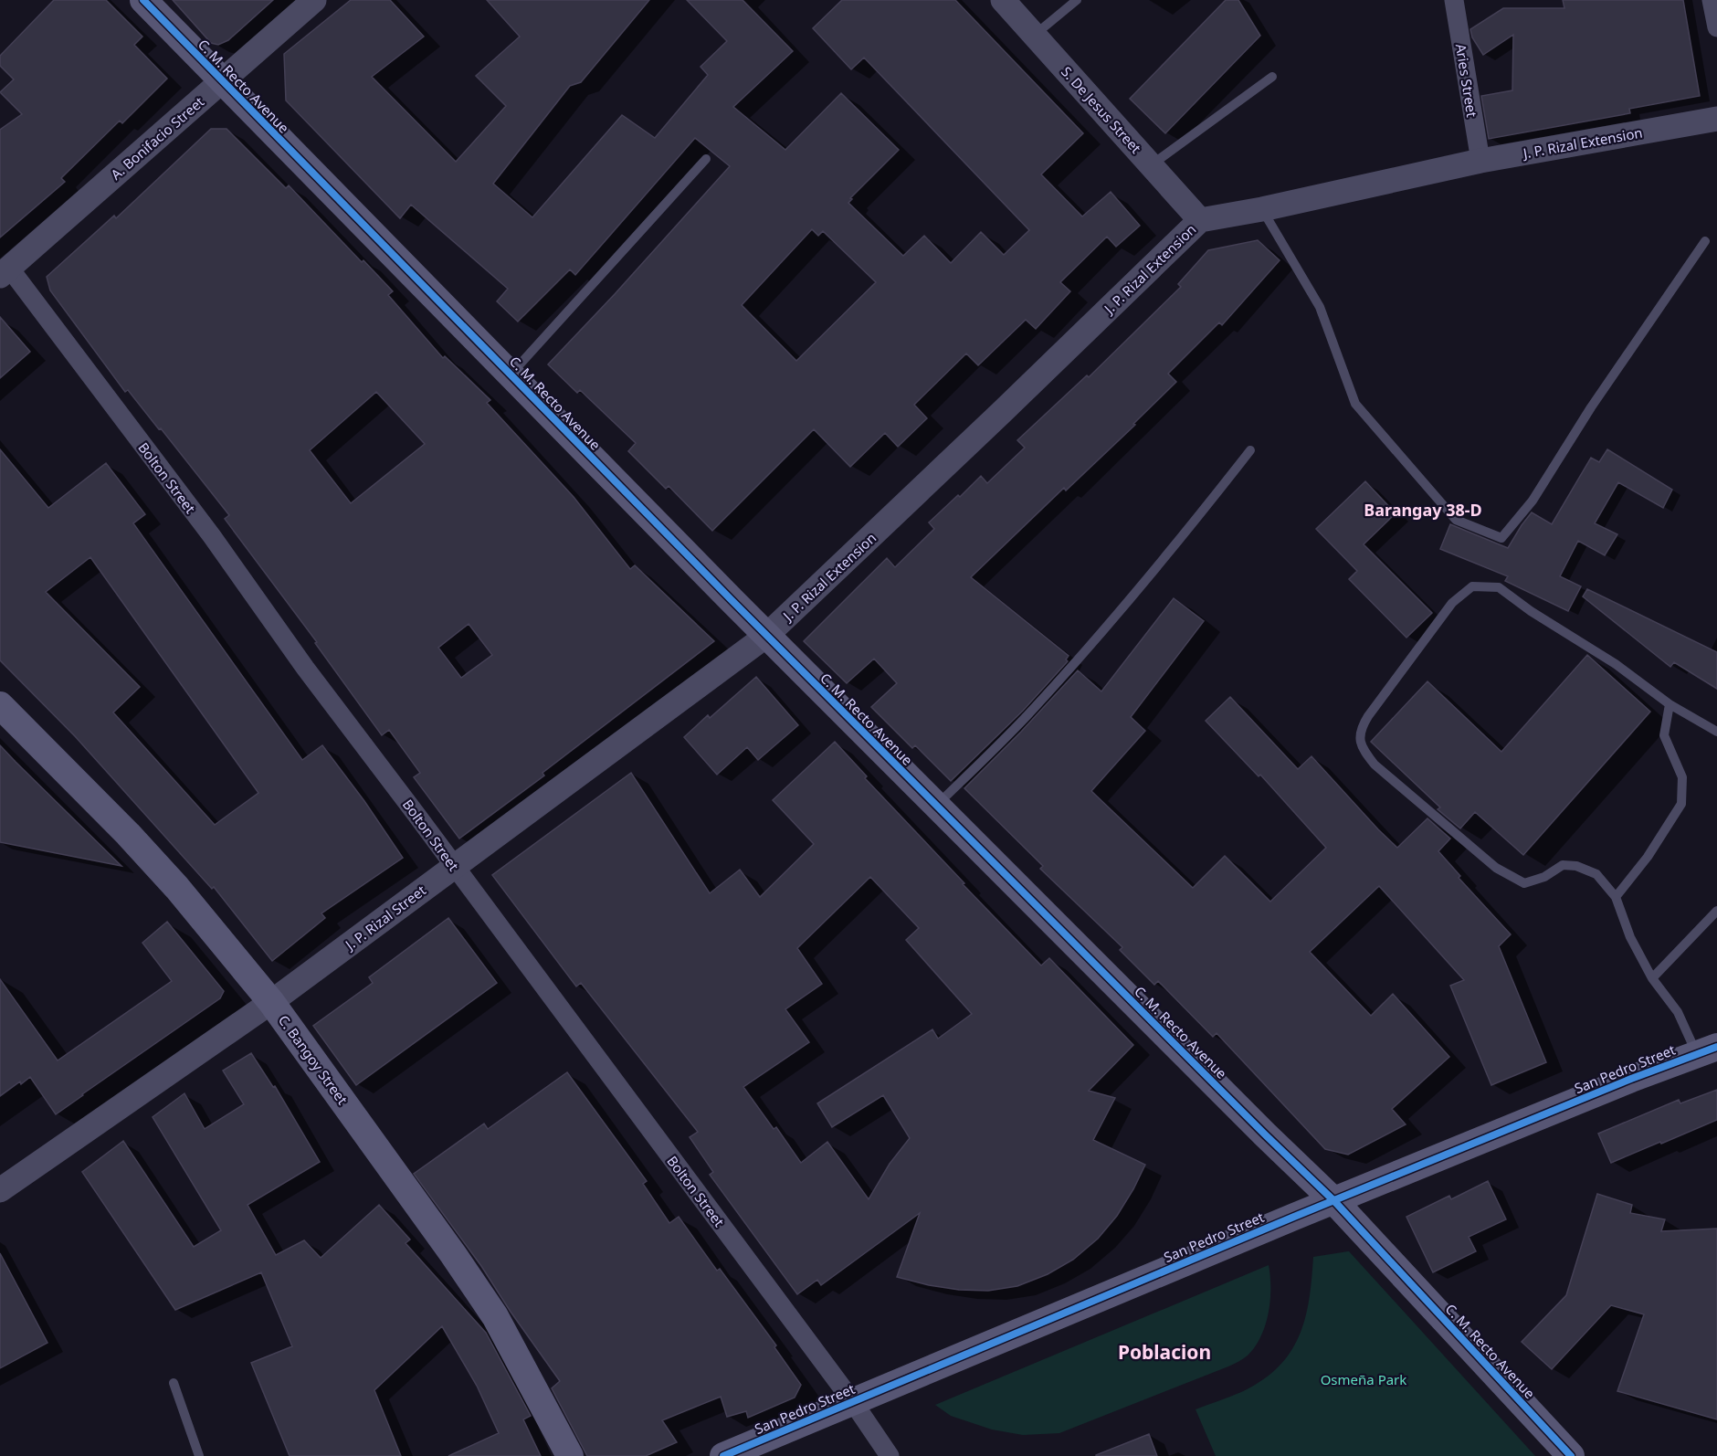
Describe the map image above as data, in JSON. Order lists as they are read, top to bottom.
{
  "streets": {
    "main road": ["C. M. Recto Avenue", "C. Bangoy Street", "San Pedro Street"],
    "street": [
      "Aries Street",
      "S. De Jesus Street",
      "A. Bonifacio Street",
      "J. P. Rizal Extension",
      "Bolton Street",
      "J. P. Rizal Street"
    ]
  },
  "crossings": [
    ["Aries Street", "J. P. Rizal Extension"],
    ["C. M. Recto Avenue", "A. Bonifacio Street"],
    ["C. M. Recto Avenue", "J. P. Rizal Extension"],
    ["C. M. Recto Avenue", "J. P. Rizal Street"],
    ["C. M. Recto Avenue", "San Pedro Street"],
    ["S. De Jesus Street", "J. P. Rizal Extension"],
    ["A. Bonifacio Street", "Bolton Street"],
    ["J. P. Rizal Extension", "J. P. Rizal Street"],
    ["Bolton Street", "J. P. Rizal Street"],
    ["Bolton Street", "San Pedro Street"],
    ["J. P. Rizal Street", "C. Bangoy Street"]
  ],
  "districts": ["Barangay 38-D", "Poblacion"],
  "parks": ["Osmeña Park"]
}
